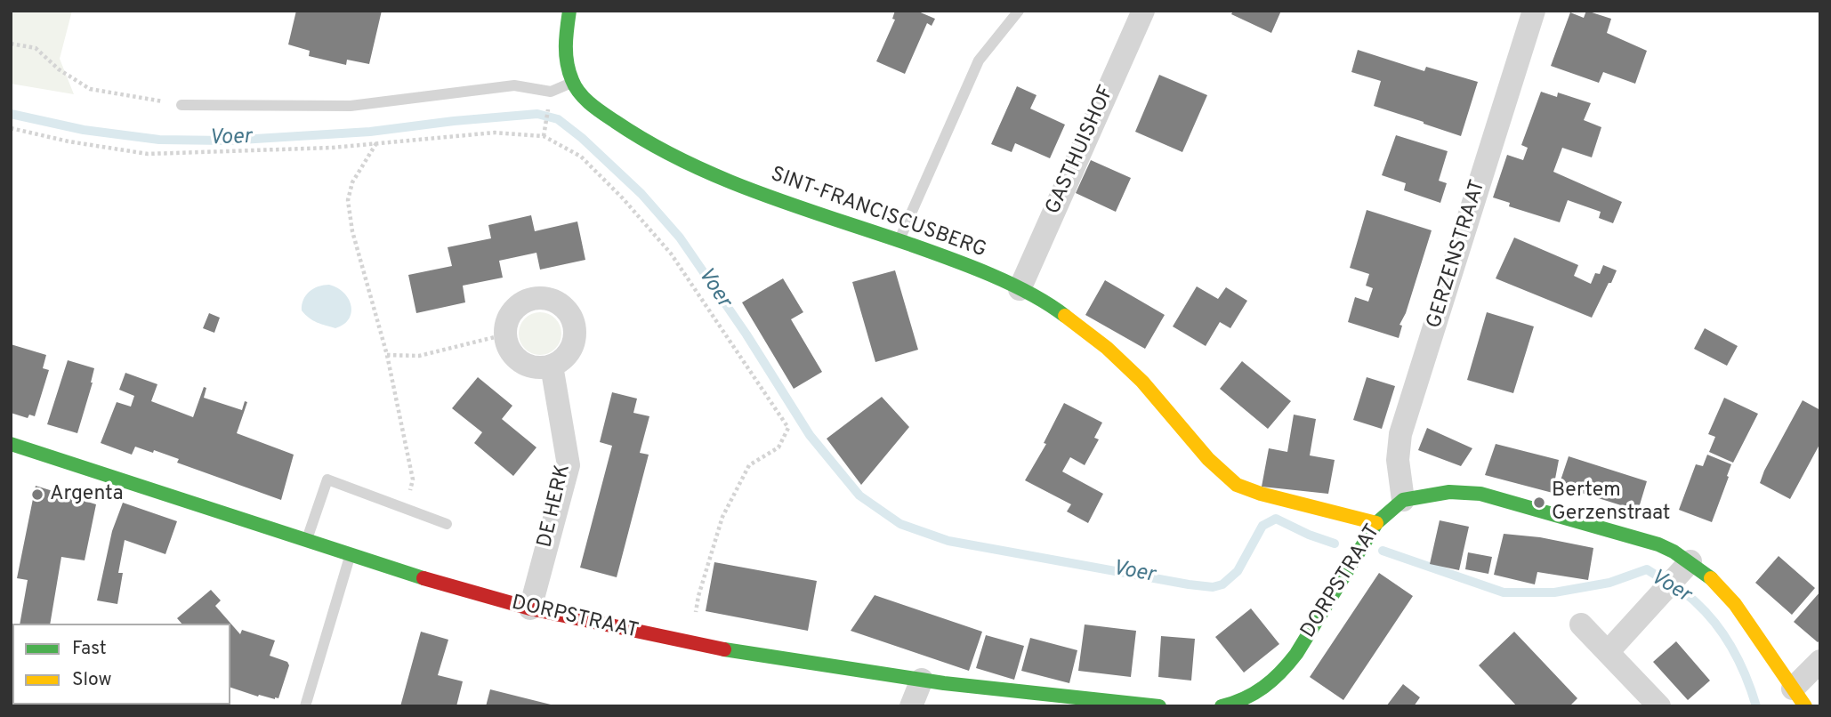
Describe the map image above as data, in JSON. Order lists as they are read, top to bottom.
{
  "streets": {
    "street": [
      "GASTHUISHOF",
      "SINT-FRANCISCUSBERG",
      "GERZENSTRAAT",
      "DE HERK",
      "DORPSTRAAT"
    ]
  },
  "crossings": [
    ["GASTHUISHOF", "SINT-FRANCISCUSBERG"],
    ["SINT-FRANCISCUSBERG", "DORPSTRAAT"],
    ["GERZENSTRAAT", "DORPSTRAAT"],
    ["DE HERK", "DORPSTRAAT"]
  ],
  "water": ["Voer"],
  "places": ["Argenta", "Bertem Gerzenstraat"],
  "legend": ["Fast", "Slow"]
}
